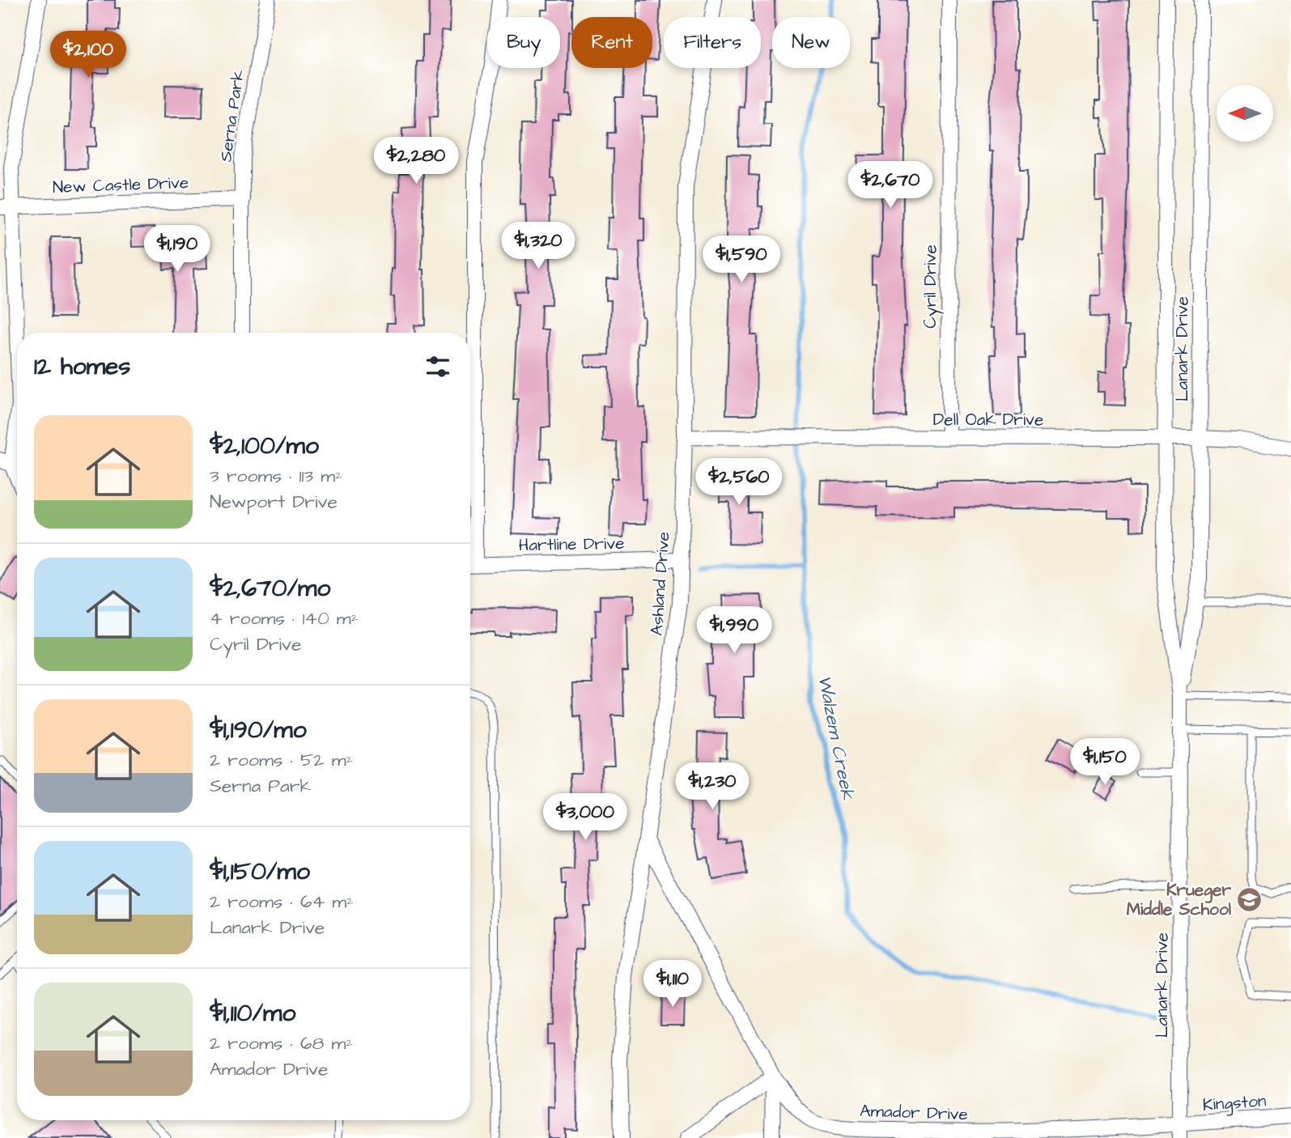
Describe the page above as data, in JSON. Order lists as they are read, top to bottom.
{
  "streets": {
    "street": [
      "Serna Park",
      "New Castle Drive",
      "Cyril Drive",
      "Lanark Drive",
      "Dell Oak Drive",
      "Hartline Drive",
      "Ashland Drive",
      "Kingston",
      "Amador Drive"
    ]
  },
  "crossings": [
    ["Serna Park", "New Castle Drive"],
    ["Cyril Drive", "Dell Oak Drive"],
    ["Lanark Drive", "Dell Oak Drive"],
    ["Lanark Drive", "Kingston"],
    ["Lanark Drive", "Amador Drive"],
    ["Dell Oak Drive", "Ashland Drive"],
    ["Hartline Drive", "Ashland Drive"],
    ["Kingston", "Amador Drive"]
  ],
  "water": ["Walzem Creek"],
  "places": {
    "school or university": ["Krueger Middle School"]
  },
  "north": "left",
  "page": {
    "chip": [
      "Buy",
      "Rent",
      "Filters",
      "New"
    ],
    "price": [
      "$2,100",
      "$2,280",
      "$2,670",
      "$1,320",
      "$1,190",
      "$1,590",
      "$2,560",
      "$1,990",
      "$1,150",
      "$1,230",
      "$3,000",
      "$1,110"
    ],
    "heading": "12 homes",
    "list": [
      {
        "name": "$2,100/mo",
        "note": "3 rooms · 113 m² · Newport Drive"
      },
      {
        "name": "$2,670/mo",
        "note": "4 rooms · 140 m² · Cyril Drive"
      },
      {
        "name": "$1,190/mo",
        "note": "2 rooms · 52 m² · Serna Park"
      },
      {
        "name": "$1,150/mo",
        "note": "2 rooms · 64 m² · Lanark Drive"
      },
      {
        "name": "$1,110/mo",
        "note": "2 rooms · 68 m² · Amador Drive"
      }
    ]
  }
}
